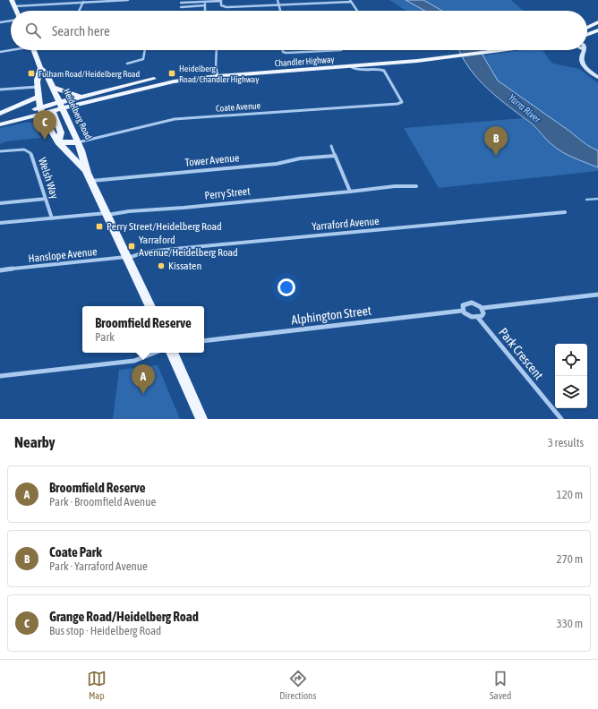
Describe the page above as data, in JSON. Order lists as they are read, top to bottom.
{
  "streets": {
    "main road": ["Chandler Highway", "Heidelberg Road"],
    "street": [
      "Coate Avenue",
      "Tower Avenue",
      "Welsh Way",
      "Perry Street",
      "Yarraford Avenue",
      "Hanslope Avenue",
      "Alphington Street",
      "Park Crescent"
    ]
  },
  "crossings": [
    ["Chandler Highway", "Coate Avenue"],
    ["Chandler Highway", "Heidelberg Road"],
    ["Coate Avenue", "Heidelberg Road"],
    ["Heidelberg Road", "Tower Avenue"],
    ["Heidelberg Road", "Perry Street"],
    ["Heidelberg Road", "Yarraford Avenue"],
    ["Heidelberg Road", "Hanslope Avenue"],
    ["Welsh Way", "Perry Street"],
    ["Yarraford Avenue", "Hanslope Avenue"],
    ["Alphington Street", "Park Crescent"]
  ],
  "water": ["Yarra River"],
  "places": {
    "transit": [
      "Fulham Road/Heidelberg Road",
      "Heidelberg Road/Chandler Highway",
      "Perry Street/Heidelberg Road",
      "Yarraford Avenue/Heidelberg Road"
    ],
    "other": ["Kissaten"]
  },
  "page": {
    "search": "Search here",
    "pins": ["C", "B", "A"],
    "popup": ["Broomfield Reserve", "Park"],
    "heading": ["Nearby", "3 results"],
    "list": [
      {
        "mark": "A",
        "name": "Broomfield Reserve",
        "note": "Park · Broomfield Avenue",
        "value": "120 m"
      },
      {
        "mark": "B",
        "name": "Coate Park",
        "note": "Park · Yarraford Avenue",
        "value": "270 m"
      },
      {
        "mark": "C",
        "name": "Grange Road/Heidelberg Road",
        "note": "Bus stop · Heidelberg Road",
        "value": "330 m"
      }
    ],
    "nav": ["Map", "Directions", "Saved"]
  }
}
